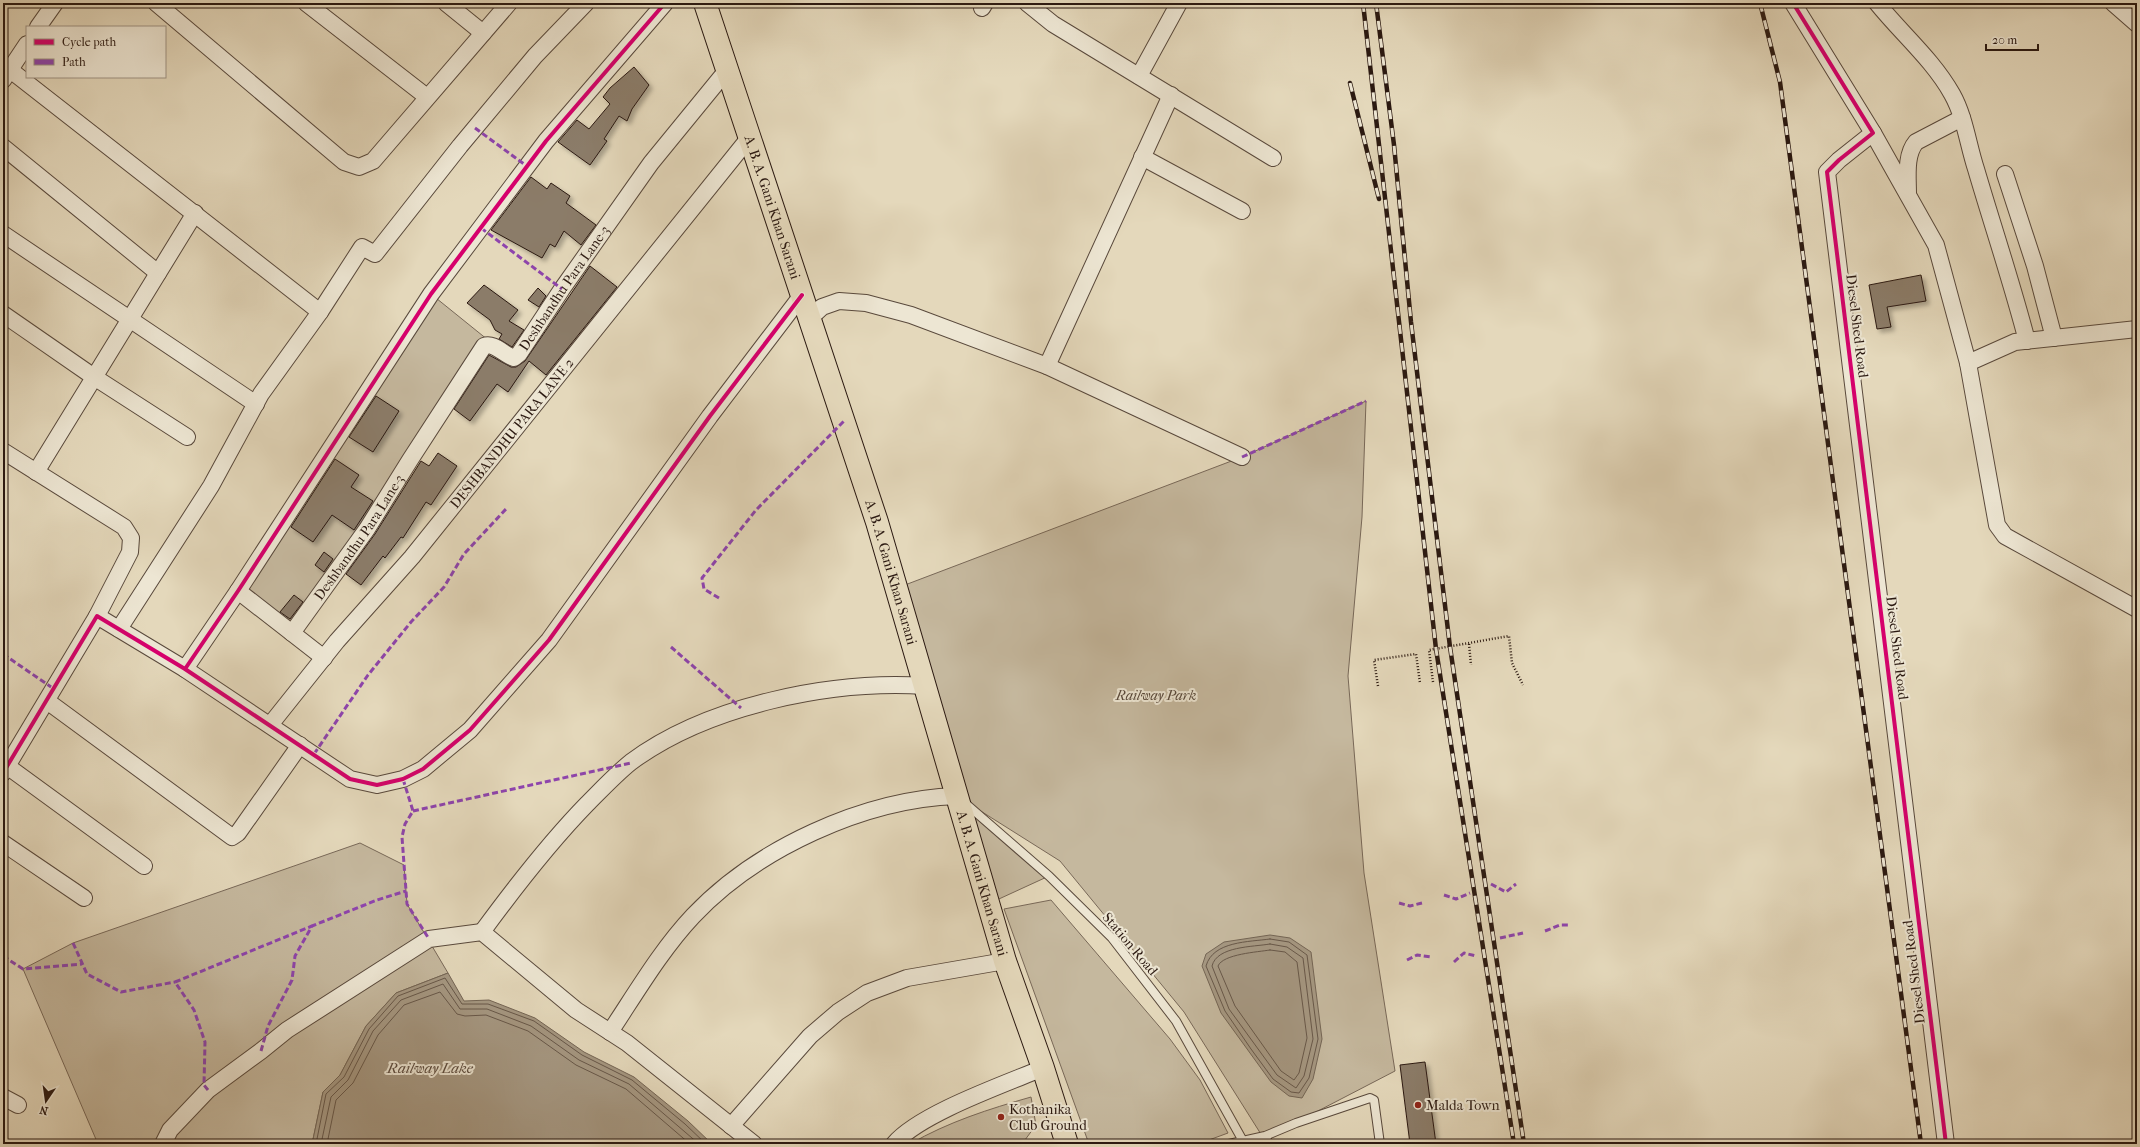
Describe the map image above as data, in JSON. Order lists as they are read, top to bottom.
{
  "streets": {
    "main road": ["A. B. A. Gani Khan Sarani"],
    "street": ["Deshbandhu Para Lane-3", "Diesel Shed Road", "DESHBANDHU PARA LANE 2"],
    "lane": ["Station Road"]
  },
  "crossings": [
    ["A. B. A. Gani Khan Sarani", "Deshbandhu Para Lane-3"],
    ["A. B. A. Gani Khan Sarani", "DESHBANDHU PARA LANE 2"],
    ["A. B. A. Gani Khan Sarani", "Station Road"]
  ],
  "water": ["Railway Lake"],
  "parks": ["Railway Park"],
  "places": ["Malda Town", "Kothanika Club Ground"],
  "legend": ["Cycle path", "Path"],
  "scale_bar": "20 m",
  "north": "bottom"
}
